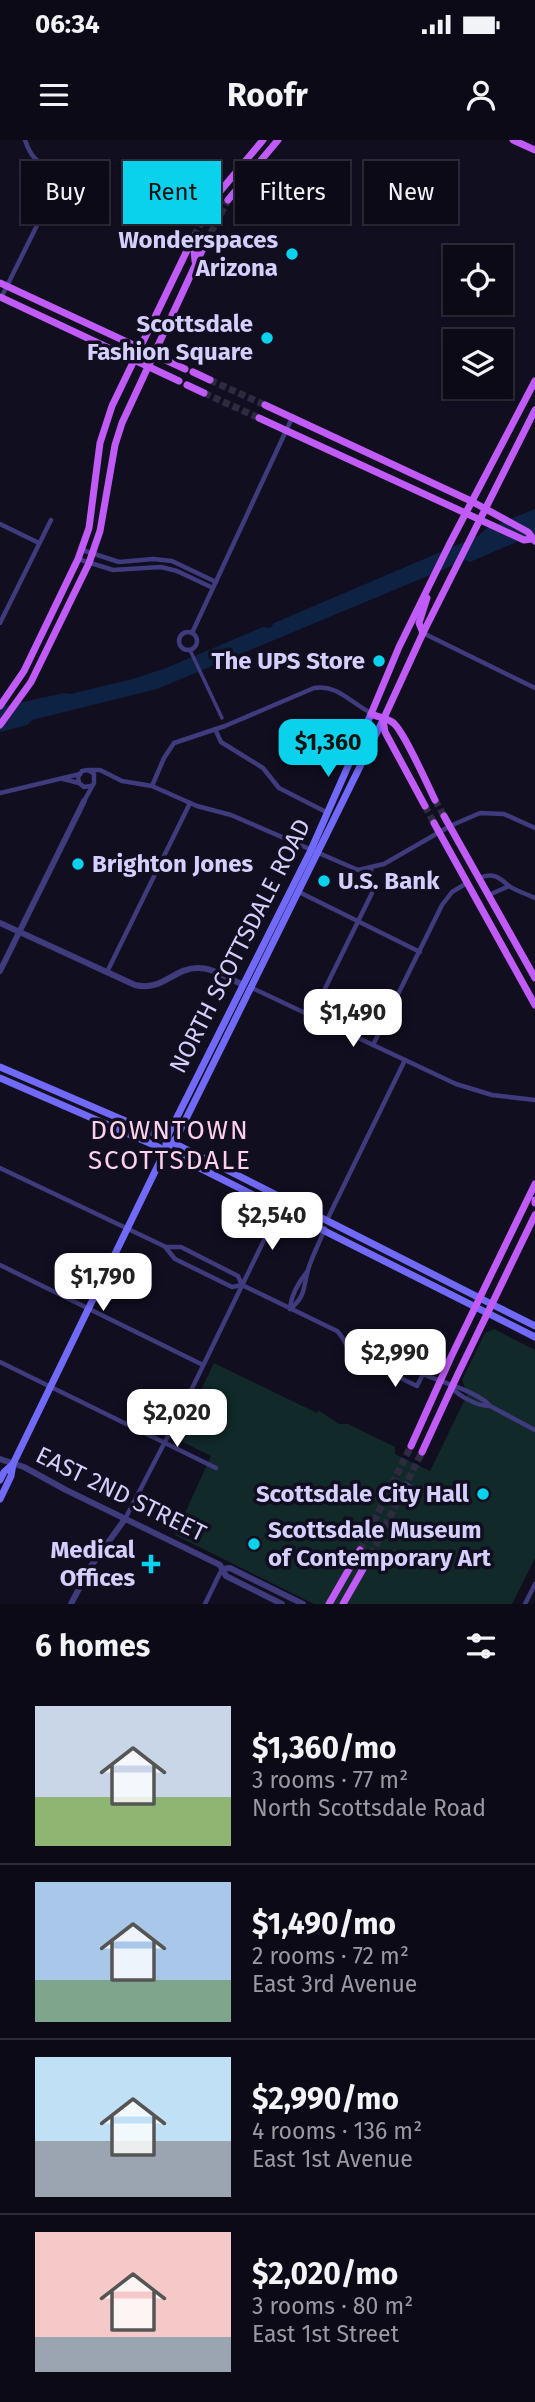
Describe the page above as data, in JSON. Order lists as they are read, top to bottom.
{
  "streets": {
    "main road": ["NORTH SCOTTSDALE ROAD"],
    "street": ["EAST 2ND STREET"]
  },
  "crossings": [
    ["NORTH SCOTTSDALE ROAD", "EAST 2ND STREET"]
  ],
  "districts": ["DOWNTOWN SCOTTSDALE"],
  "places": {
    "other": [
      "Wonderspaces Arizona",
      "Scottsdale Fashion Square",
      "The UPS Store",
      "Brighton Jones",
      "U.S. Bank",
      "Scottsdale City Hall",
      "Scottsdale Museum of Contemporary Art"
    ],
    "health": ["Medical Offices"]
  },
  "page": {
    "status": "06:34",
    "header": "Roofr",
    "chip": [
      "Buy",
      "Rent",
      "Filters",
      "New"
    ],
    "price": [
      "$1,360",
      "$1,490",
      "$2,540",
      "$1,790",
      "$2,990",
      "$2,020"
    ],
    "heading": "6 homes",
    "list": [
      {
        "name": "$1,360/mo",
        "note": "3 rooms · 77 m² · North Scottsdale Road"
      },
      {
        "name": "$1,490/mo",
        "note": "2 rooms · 72 m² · East 3rd Avenue"
      },
      {
        "name": "$2,990/mo",
        "note": "4 rooms · 136 m² · East 1st Avenue"
      },
      {
        "name": "$2,020/mo",
        "note": "3 rooms · 80 m² · East 1st Street"
      }
    ]
  }
}
